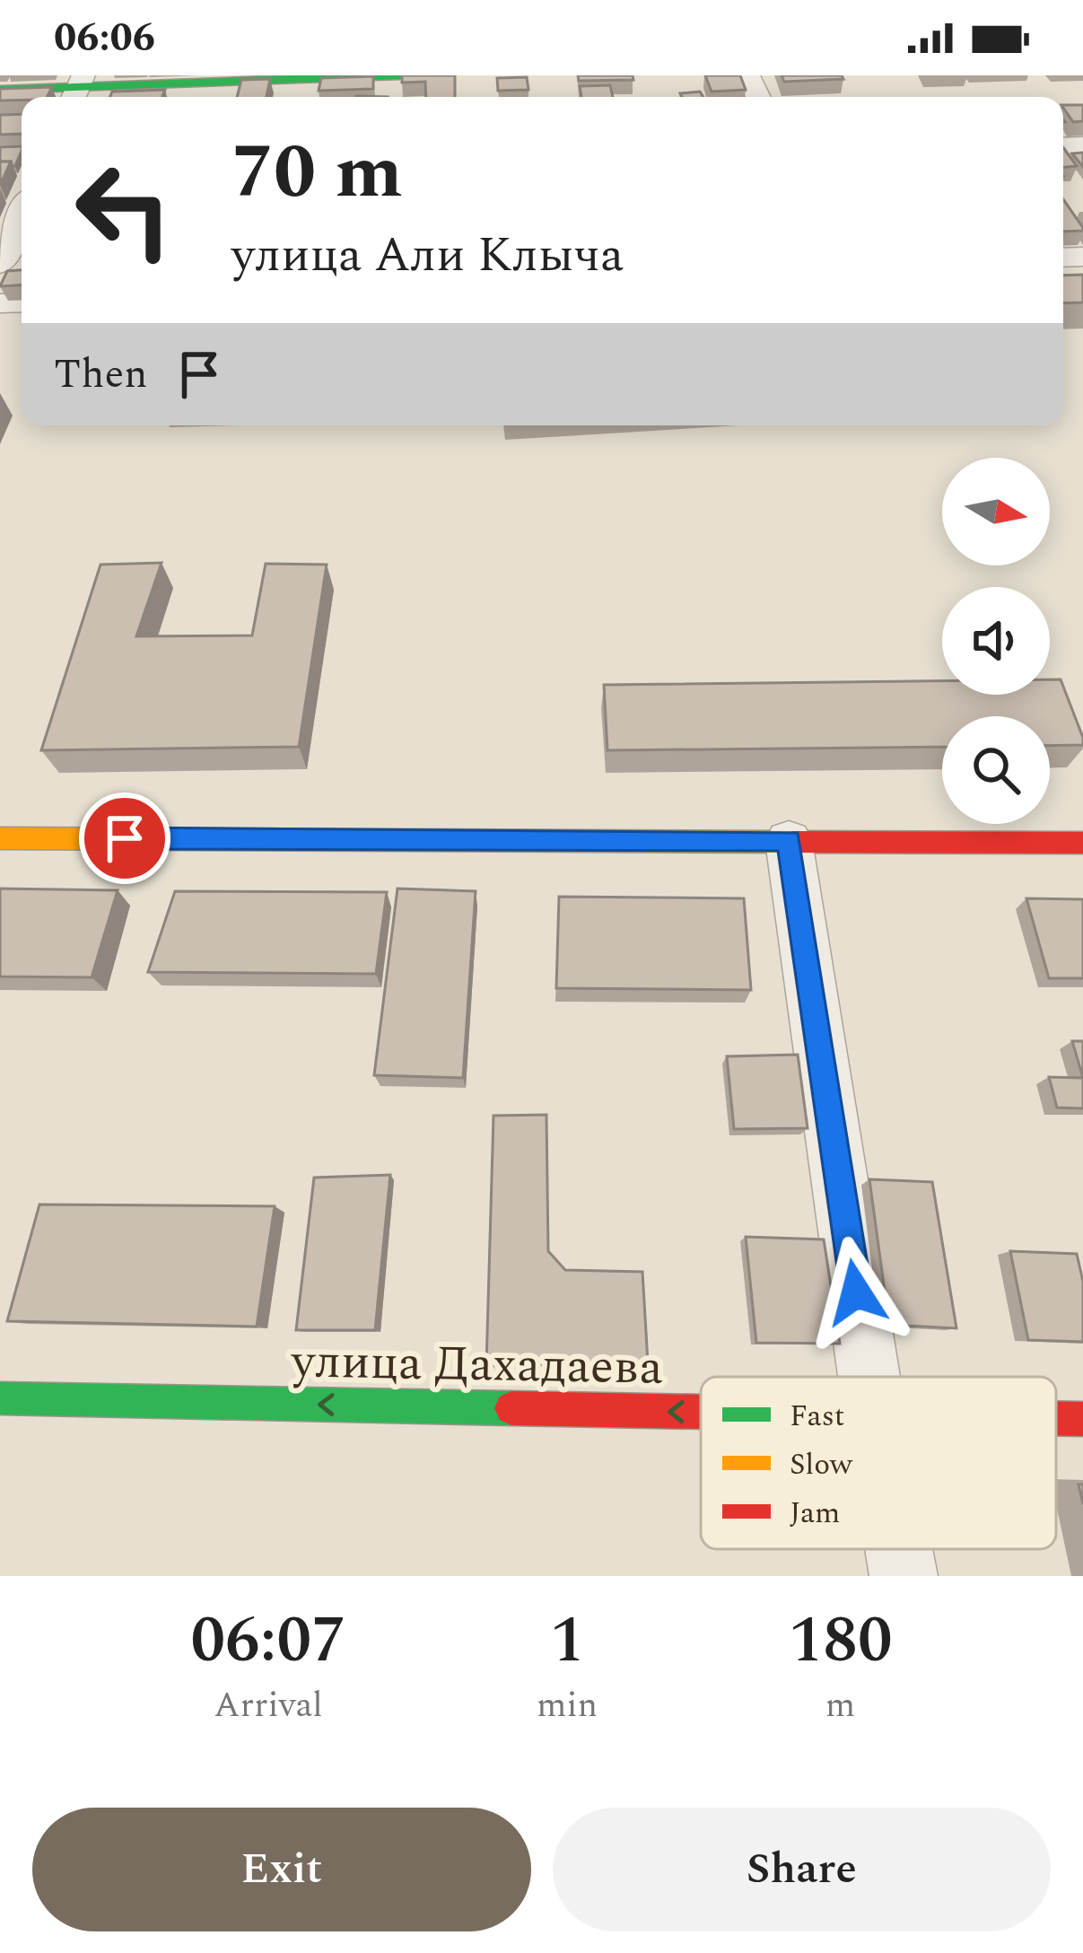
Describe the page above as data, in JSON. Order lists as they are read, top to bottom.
{
  "streets": {
    "street": ["улица Дахадаева"]
  },
  "one_way": ["улица Дахадаева"],
  "legend": ["Fast", "Slow", "Jam"],
  "north": "right",
  "page": {
    "status": "06:06",
    "turn": ["70 m", "улица Али Клыча"],
    "then": "Then",
    "eta": [
      "06:07",
      "Arrival",
      "1",
      "min",
      "180",
      "m"
    ],
    "buttons": ["Exit", "Share"]
  }
}
